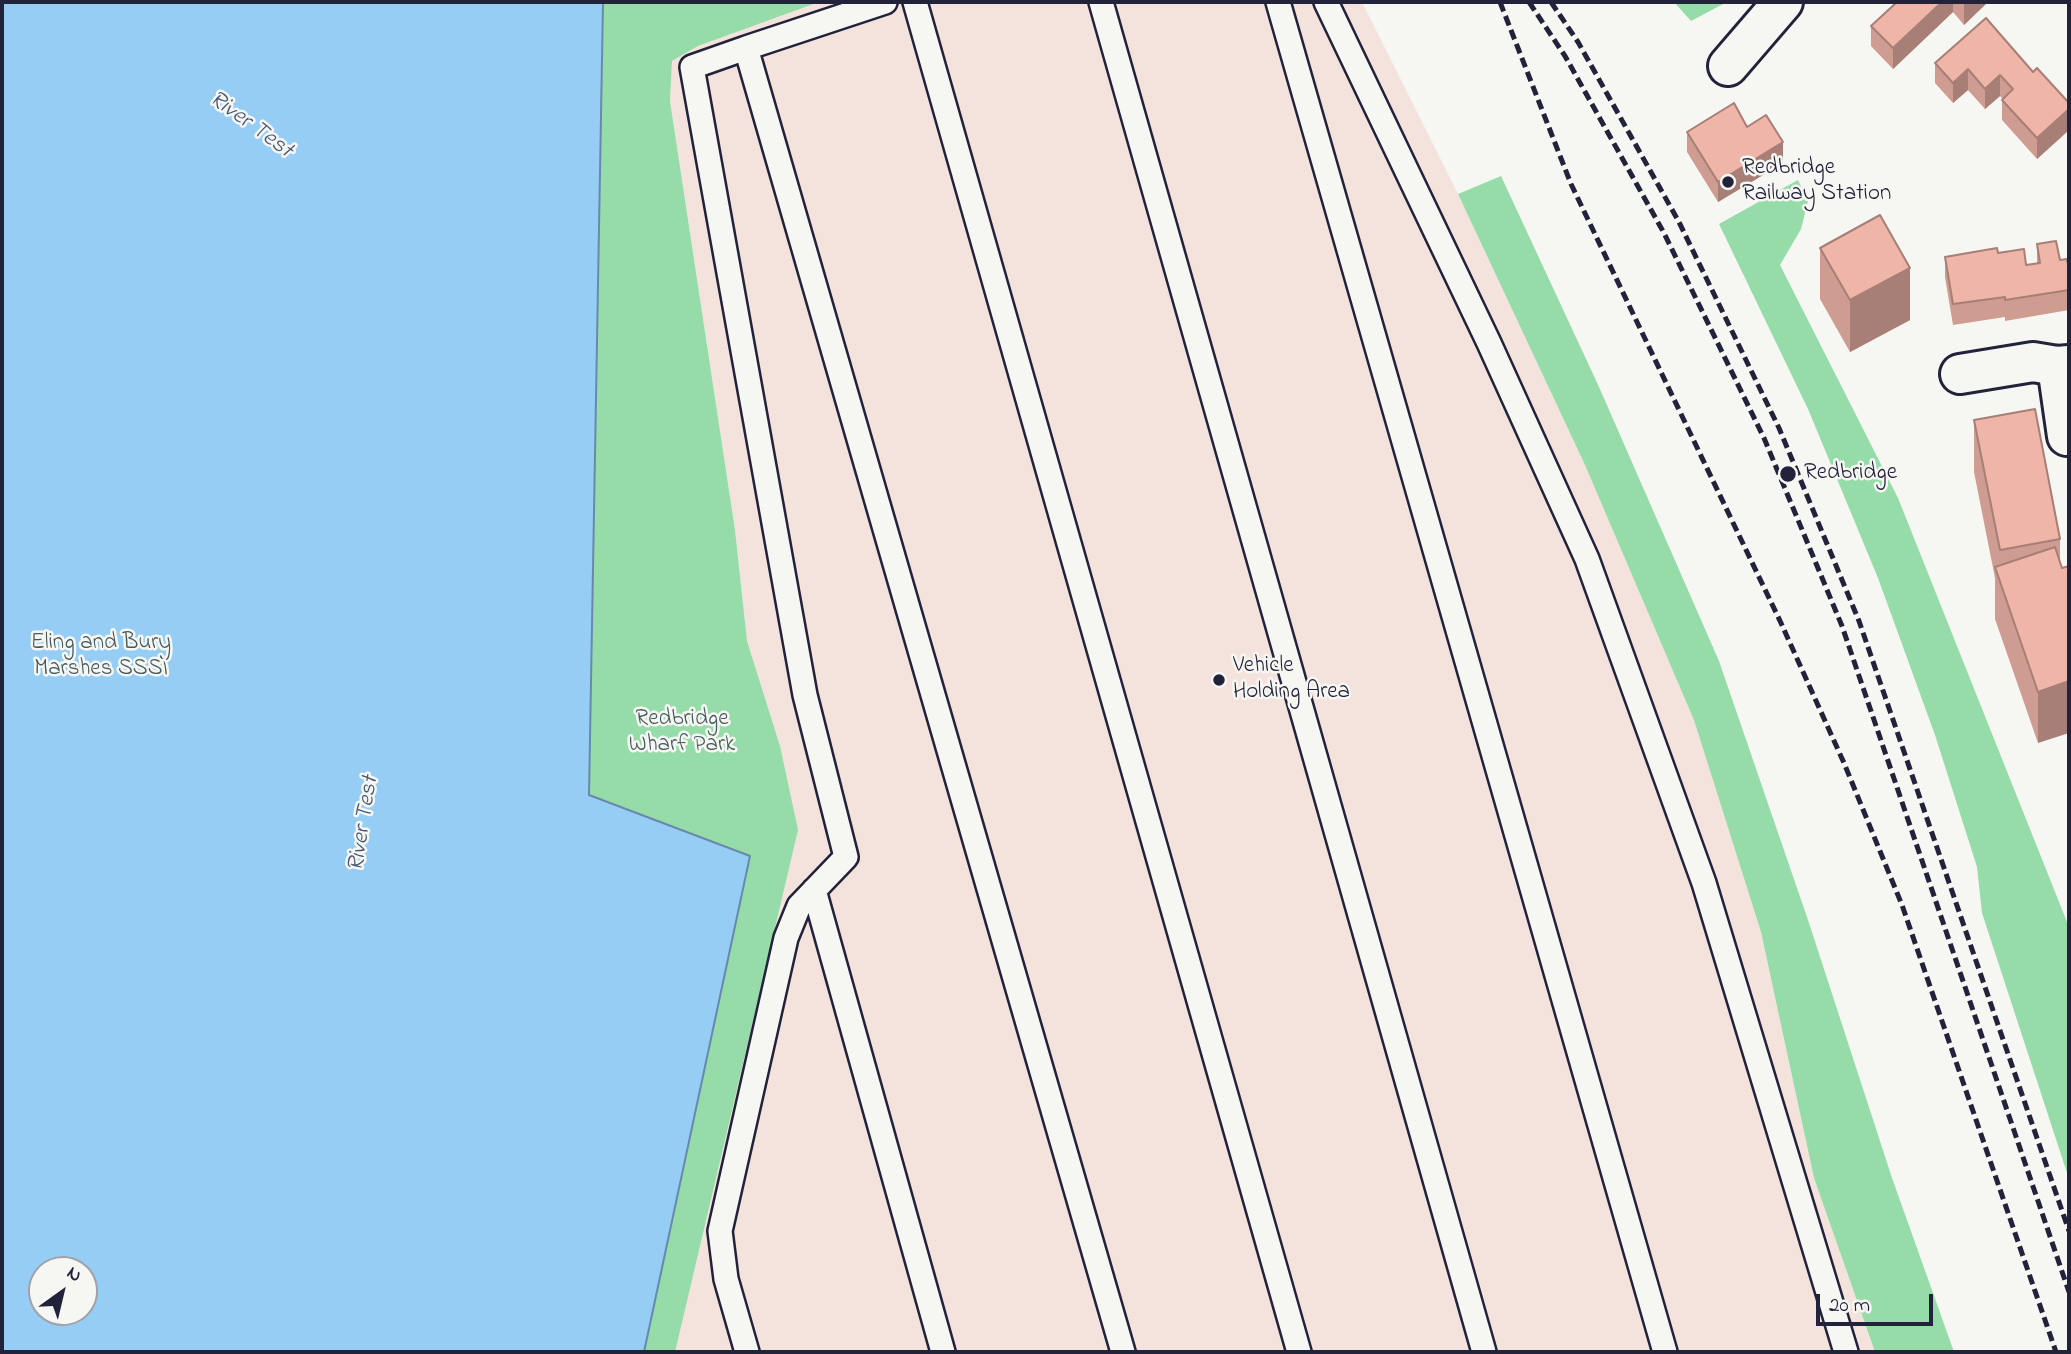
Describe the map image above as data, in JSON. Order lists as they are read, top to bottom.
{
  "water": ["River Test"],
  "parks": ["Eling and Bury Marshes SSSI", "Redbridge Wharf Park"],
  "places": ["Redbridge Railway Station", "Redbridge", "Vehicle Holding Area"],
  "scale_bar": "20 m",
  "north": "top right"
}
